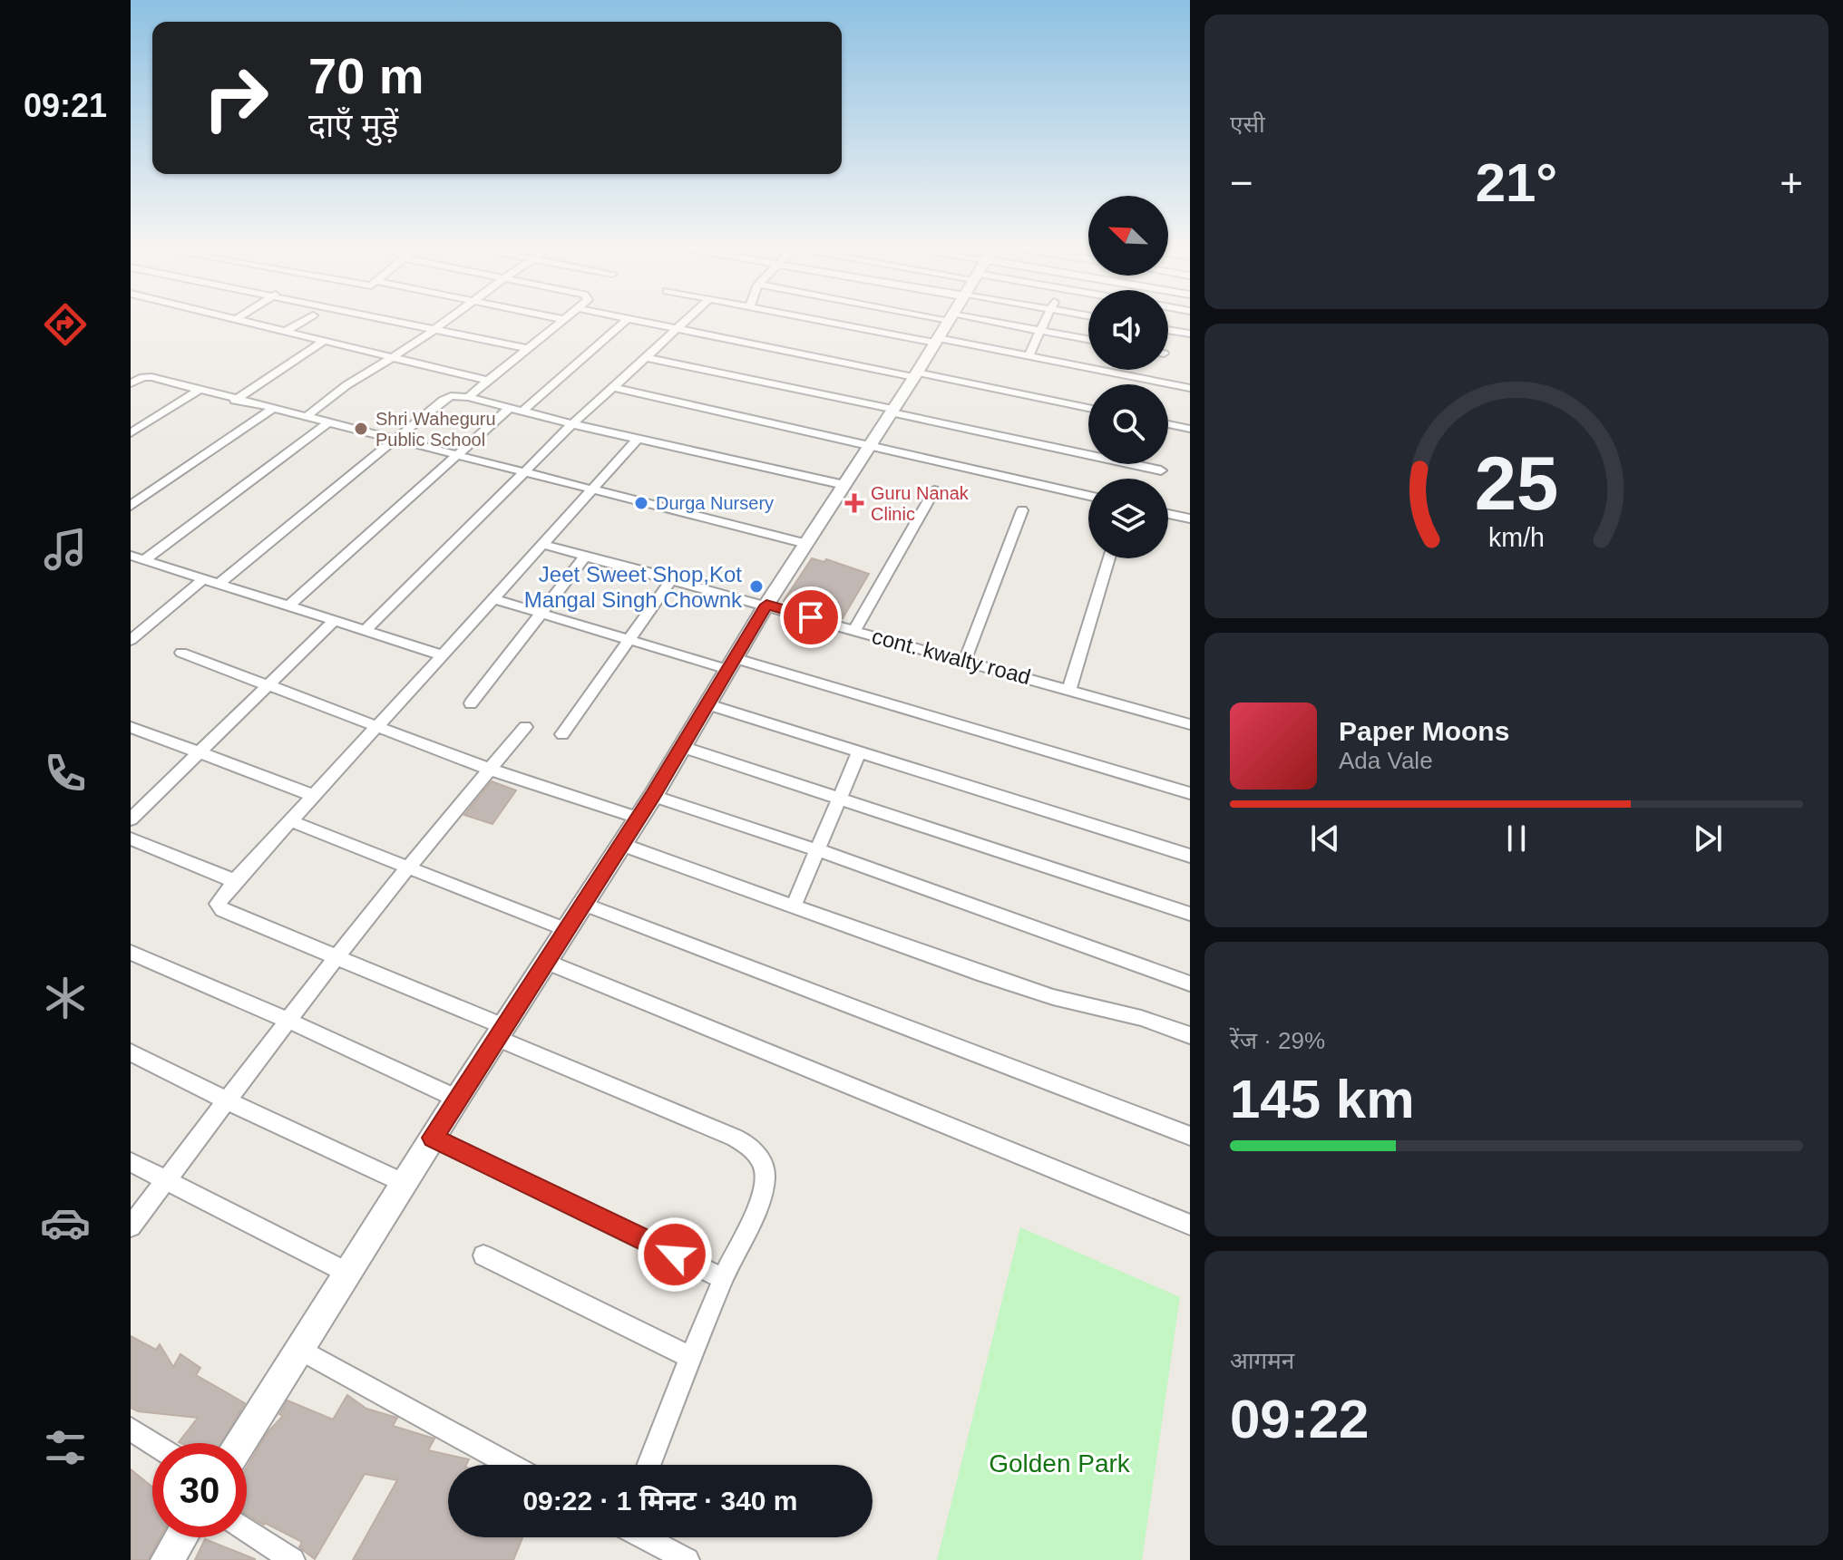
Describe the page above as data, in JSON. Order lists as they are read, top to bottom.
{
  "streets": {
    "street": ["cont. kwalty road"]
  },
  "parks": ["Golden Park"],
  "places": {
    "other": ["Shri Waheguru Public School", "Durga Nursery", "Jeet Sweet Shop,Kot Mangal Singh Chownk"],
    "health": ["Guru Nanak Clinic"]
  },
  "north": "top left",
  "page": {
    "tabs": "09:21",
    "tile": [
      "एसी",
      ["रेंज · 29%", "145 km"],
      ["आगमन", "09:22"]
    ],
    "turn": ["70 m", "दाएँ मुड़ें"],
    "heat": ["−", "21°", "+"],
    "song": ["Paper Moons", "Ada Vale"],
    "limit": "30",
    "trip": "09:22 · 1 मिनट · 340 m",
    "gauge": ["25", "km/h"]
  }
}
